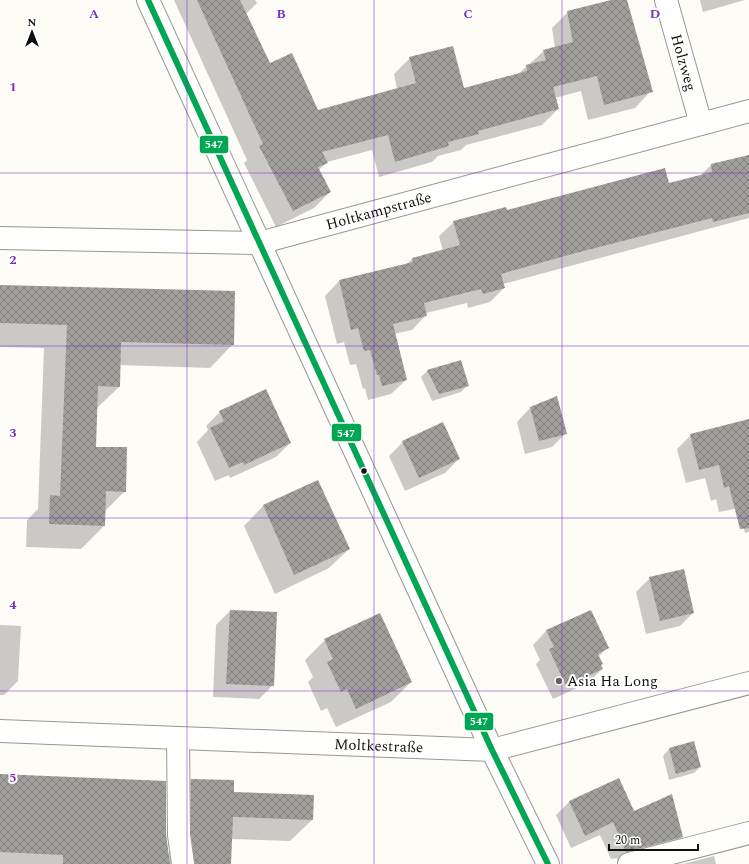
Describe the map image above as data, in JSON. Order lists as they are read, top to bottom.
{
  "streets": {
    "street": ["Holzweg", "Holtkampstraße", "Moltkestraße"]
  },
  "crossings": [
    ["Holzweg", "Holtkampstraße"]
  ],
  "places": ["Asia Ha Long"],
  "lines": ["transit line 547"],
  "scale_bar": "20 m",
  "north": "top",
  "grid": {
    "columns": [
      "A",
      "B",
      "C",
      "D"
    ],
    "rows": [
      "1",
      "2",
      "3",
      "4",
      "5"
    ]
  }
}
